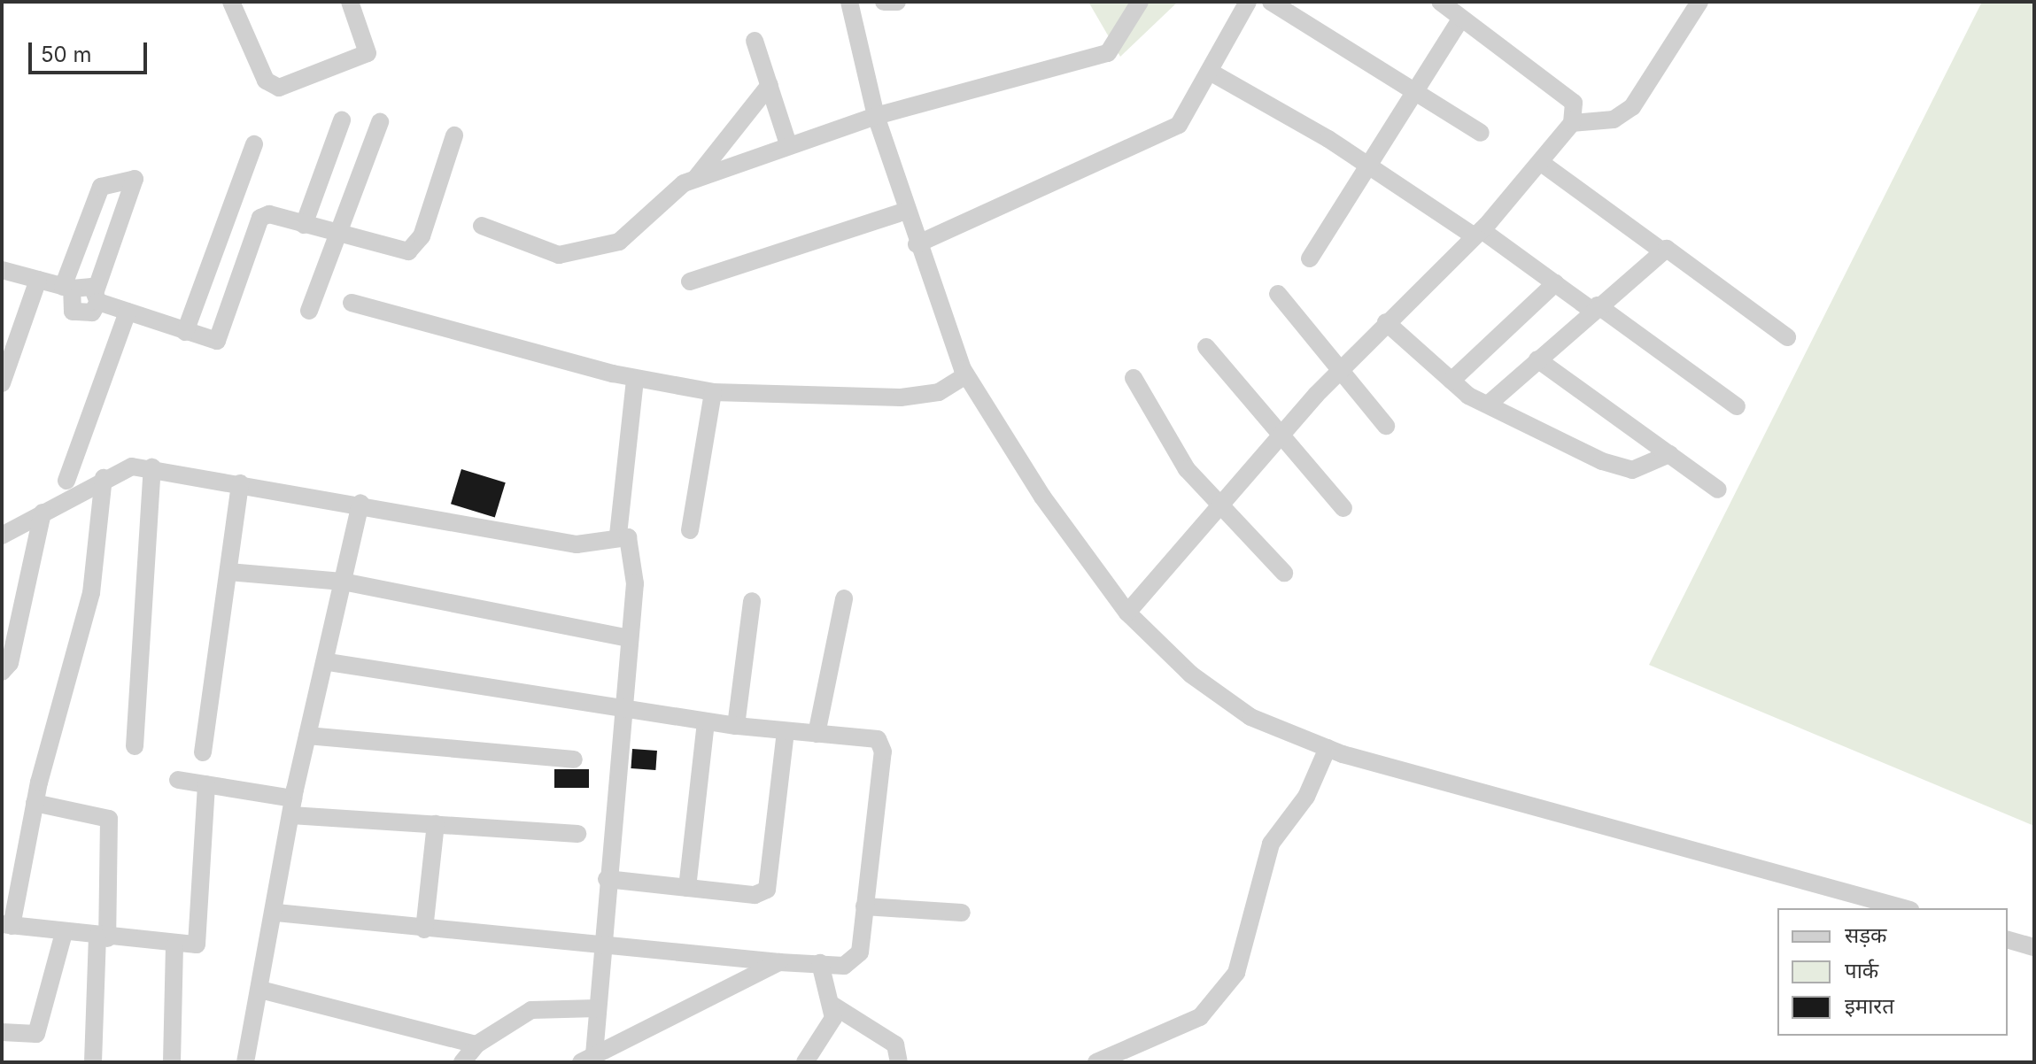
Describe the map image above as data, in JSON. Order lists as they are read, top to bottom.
{
  "legend": ["सड़क", "पार्क", "इमारत"],
  "scale_bar": "50 m"
}
